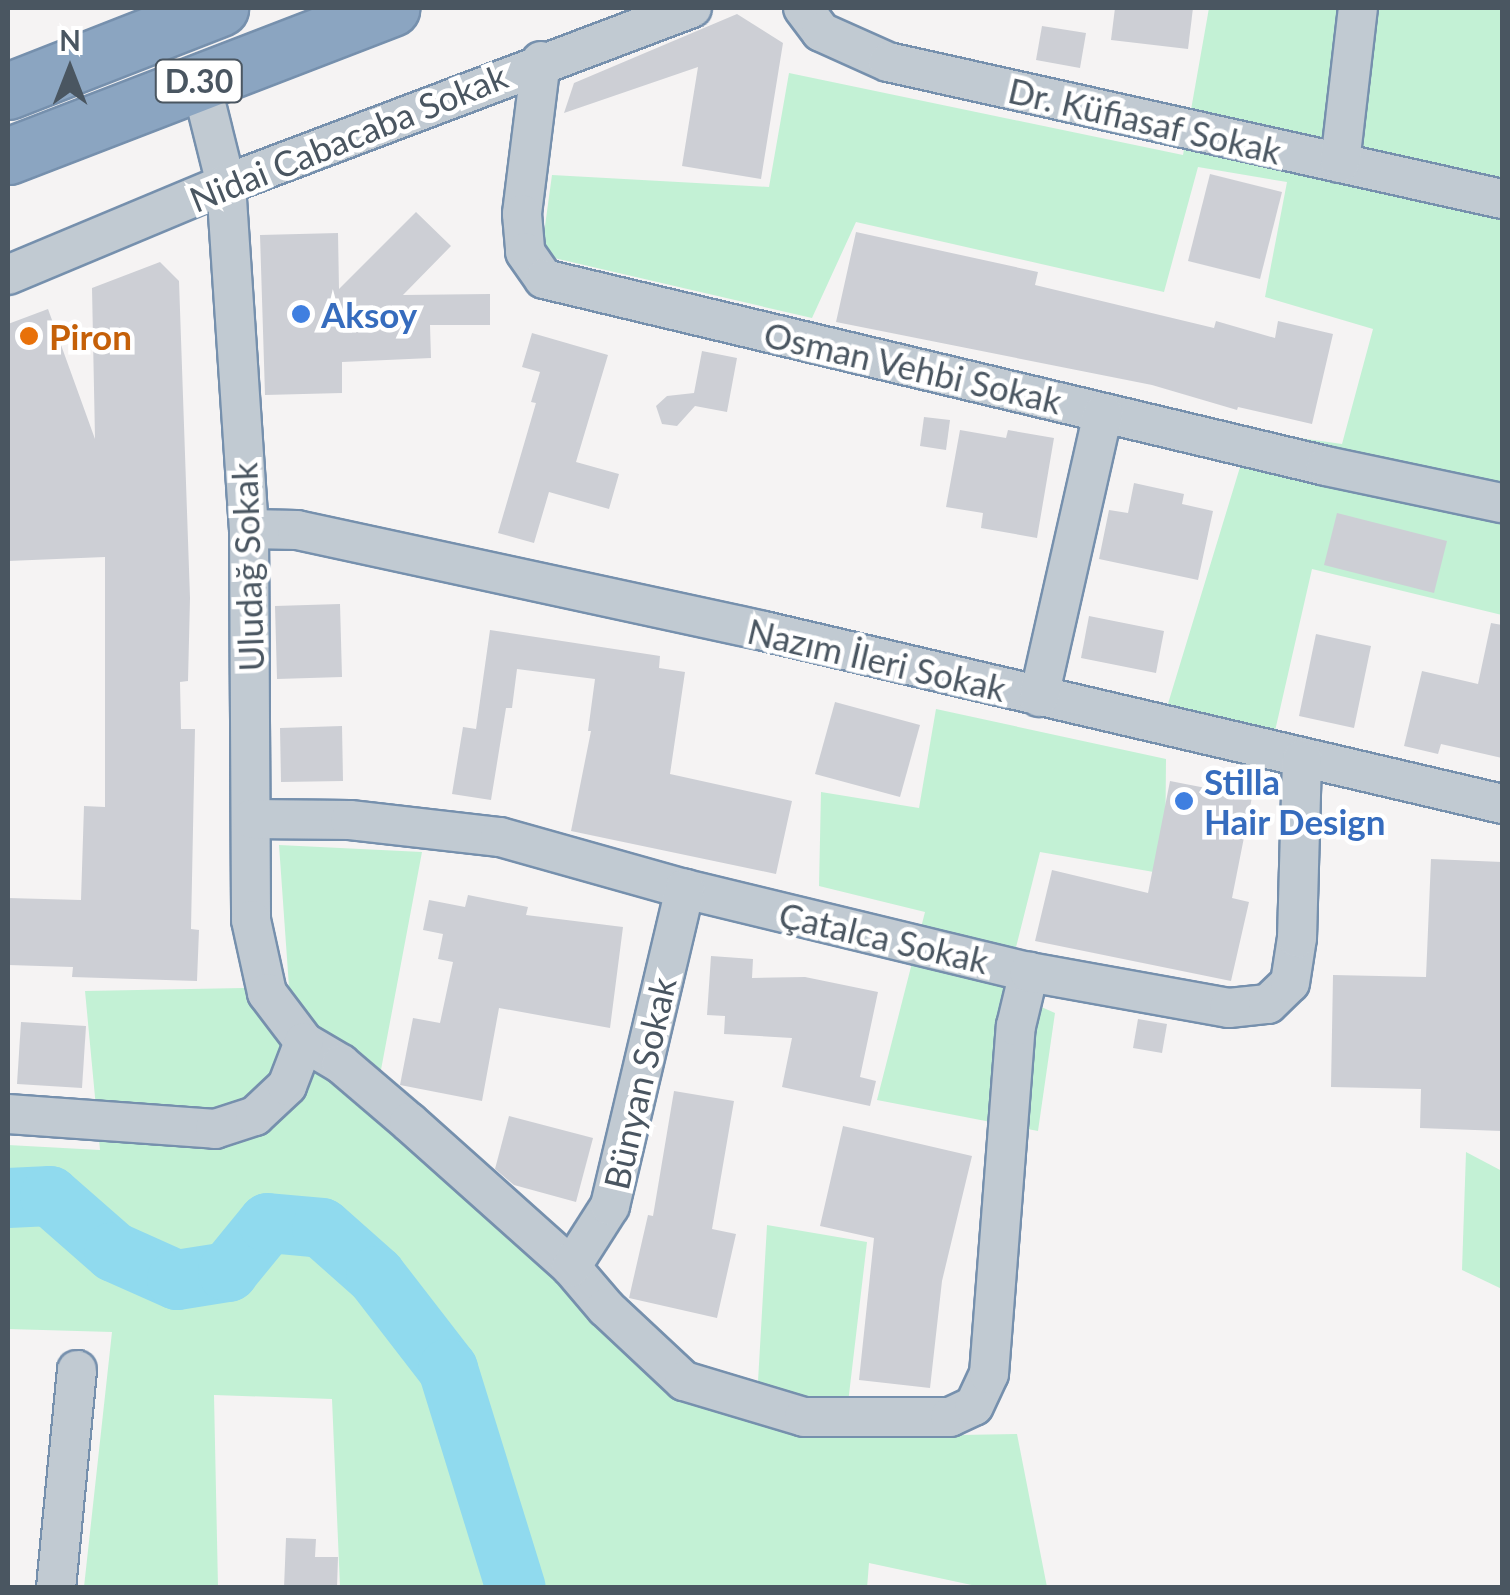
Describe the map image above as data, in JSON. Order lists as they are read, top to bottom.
{
  "streets": {
    "highway": ["D.30"],
    "street": [
      "Dr. Küfiasaf Sokak",
      "Nidai Cabacaba Sokak",
      "Osman Vehbi Sokak",
      "Uludağ Sokak",
      "Nazım İleri Sokak",
      "Çatalca Sokak",
      "Bünyan Sokak"
    ]
  },
  "crossings": [
    ["D.30", "Uludağ Sokak"],
    ["Nidai Cabacaba Sokak", "Osman Vehbi Sokak"],
    ["Nidai Cabacaba Sokak", "Uludağ Sokak"],
    ["Uludağ Sokak", "Nazım İleri Sokak"],
    ["Uludağ Sokak", "Çatalca Sokak"],
    ["Nazım İleri Sokak", "Çatalca Sokak"],
    ["Çatalca Sokak", "Bünyan Sokak"]
  ],
  "places": ["Aksoy", "Piron", "Stilla Hair Design"],
  "north": "top"
}
